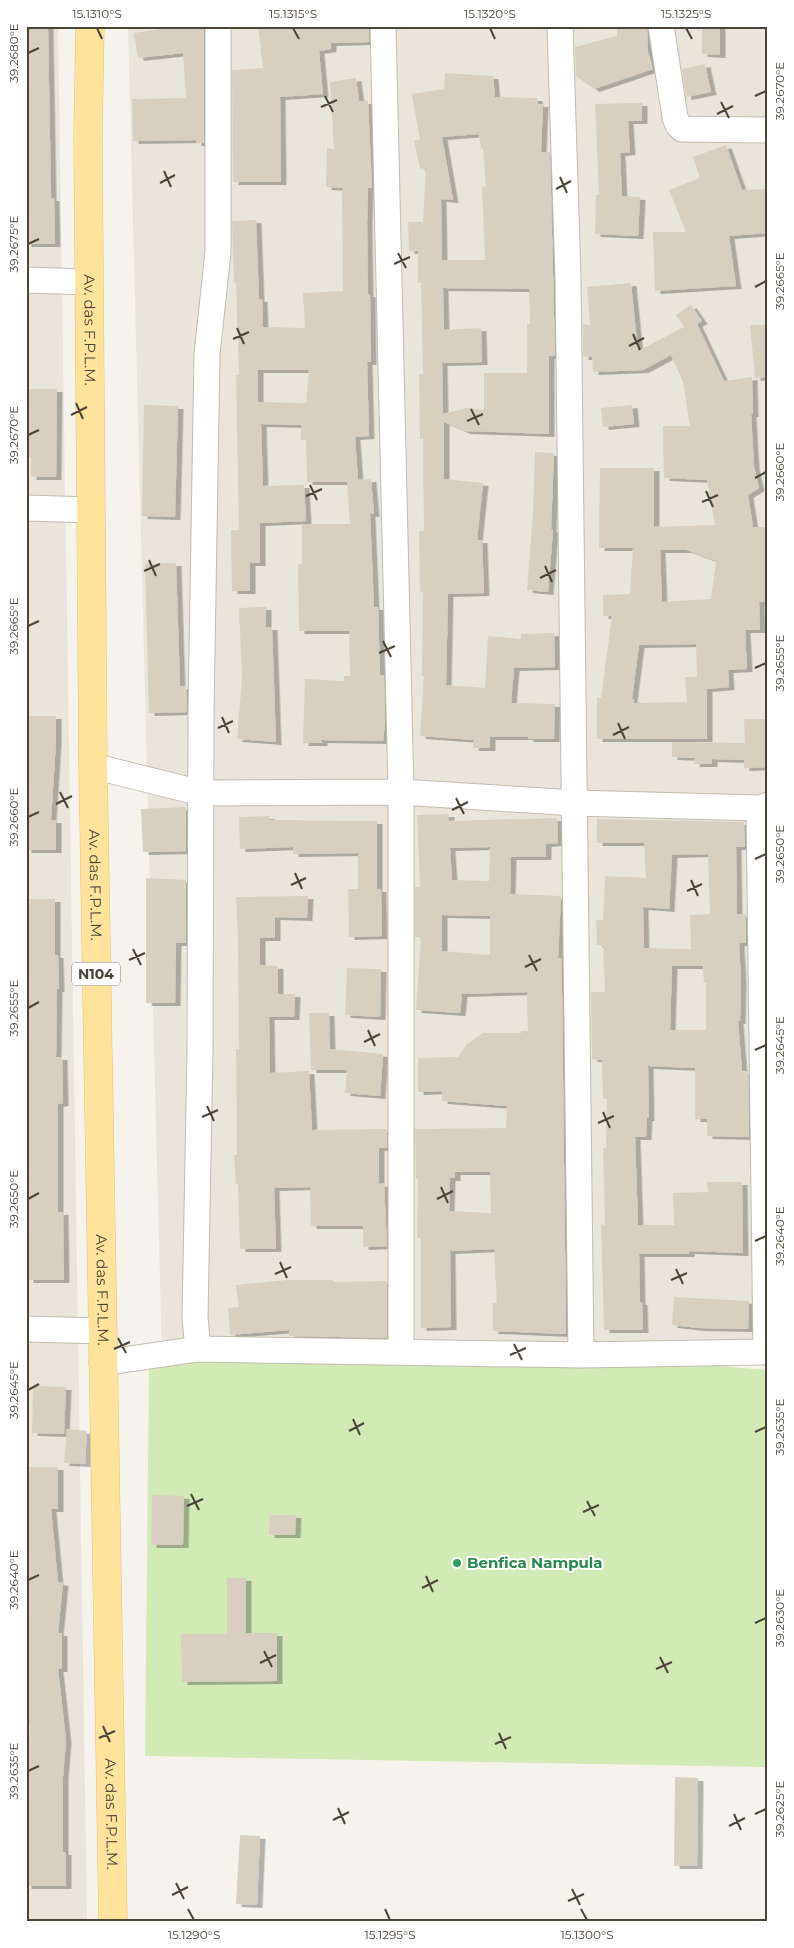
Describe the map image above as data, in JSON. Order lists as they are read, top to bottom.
{
  "streets": {
    "main road": ["Av. das F.P.L.M.", "N104"]
  },
  "places": ["Benfica Nampula"],
  "coordinates": [
    "15.1310°S",
    "15.1315°S",
    "15.1320°S",
    "15.1325°S",
    "39.2680°E",
    "39.2670°E",
    "39.2675°E",
    "39.2665°E",
    "39.2660°E",
    "39.2655°E",
    "39.2650°E",
    "39.2645°E",
    "39.2640°E",
    "39.2635°E",
    "39.2630°E",
    "39.2625°E",
    "15.1290°S",
    "15.1295°S",
    "15.1300°S"
  ]
}
